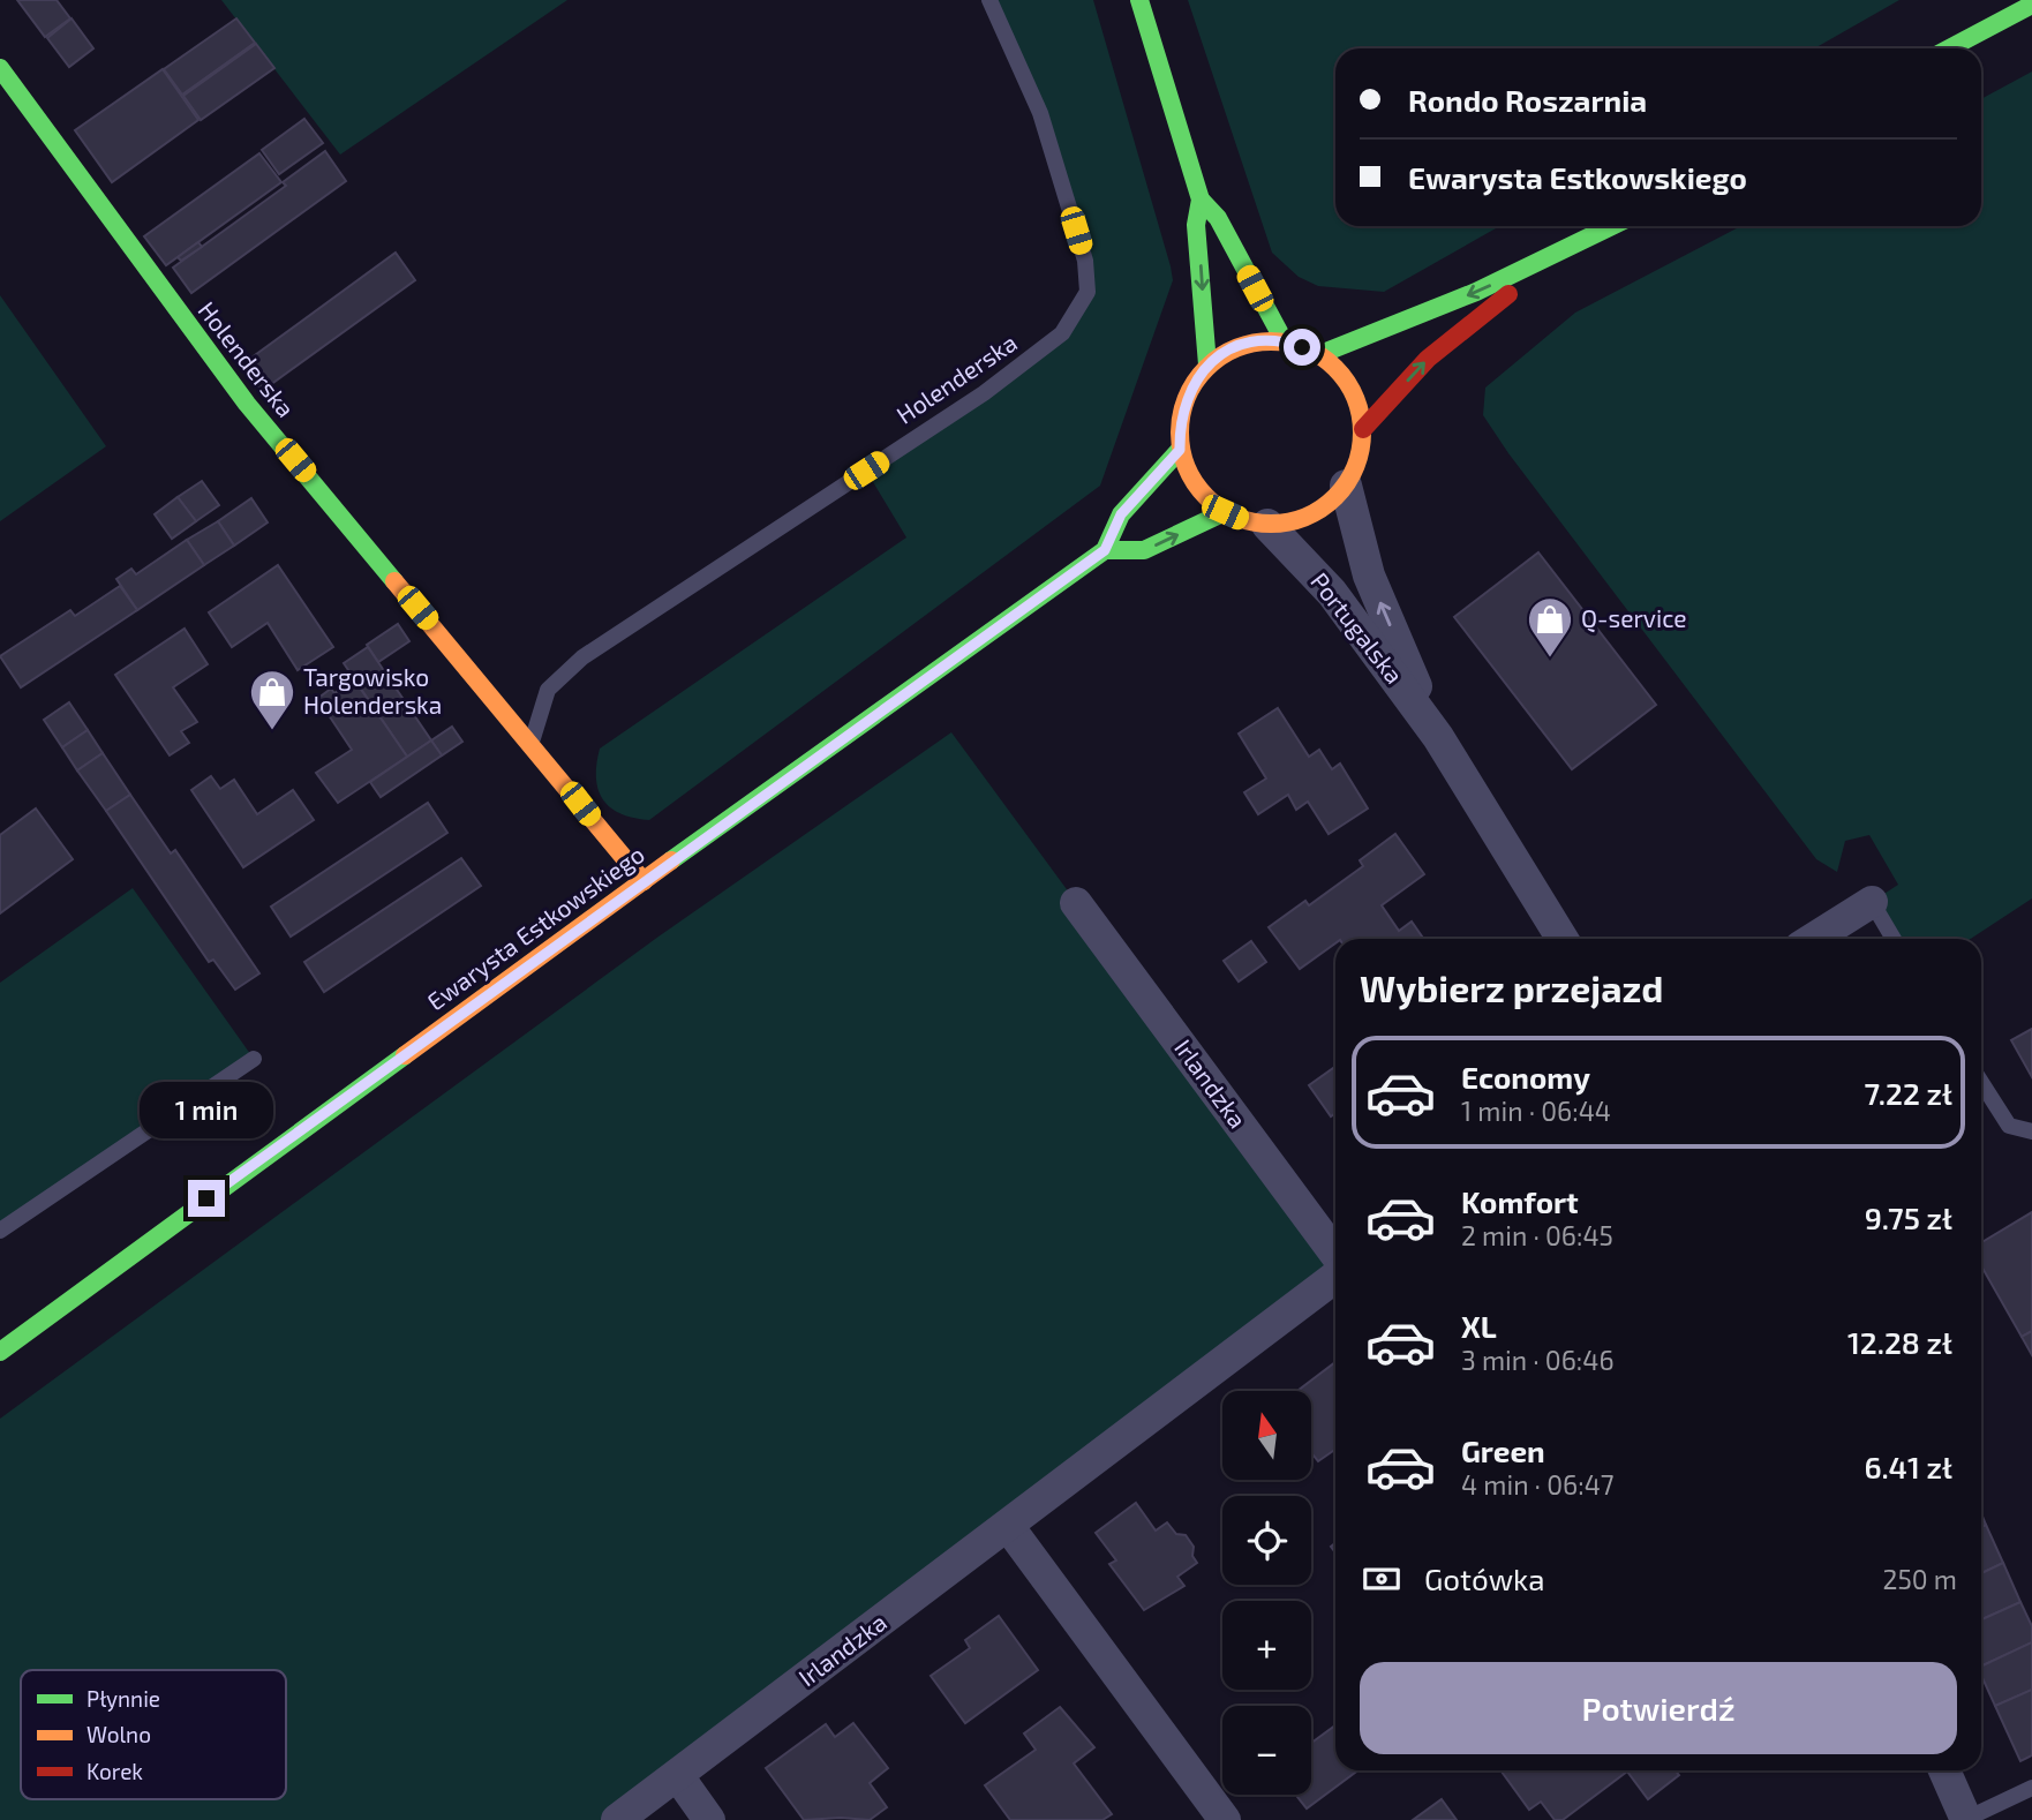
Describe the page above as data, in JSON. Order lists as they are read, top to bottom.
{
  "streets": {
    "main road": ["Holenderska", "Ewarysta Estkowskiego"],
    "street": ["Portugalska", "Irlandzka"]
  },
  "crossings": [
    ["Holenderska", "Ewarysta Estkowskiego"],
    ["Portugalska", "Ewarysta Estkowskiego"]
  ],
  "places": {
    "shop": ["Q-service", "Targowisko Holenderska"]
  },
  "legend": ["Płynnie", "Wolno", "Korek"],
  "north": "top",
  "page": {
    "banner": ["Rondo Roszarnia", "Ewarysta Estkowskiego"],
    "heading": "Wybierz przejazd",
    "list": [
      {
        "name": "Economy",
        "note": "1 min · 06:44",
        "value": "7.22 zł"
      },
      {
        "name": "Komfort",
        "note": "2 min · 06:45",
        "value": "9.75 zł"
      },
      {
        "name": "XL",
        "note": "3 min · 06:46",
        "value": "12.28 zł"
      },
      {
        "name": "Green",
        "note": "4 min · 06:47",
        "value": "6.41 zł"
      }
    ],
    "bubble": "1 min",
    "map_buttons": ["+", "−"],
    "pay": ["Gotówka", "250 m"],
    "buttons": "Potwierdź"
  }
}
